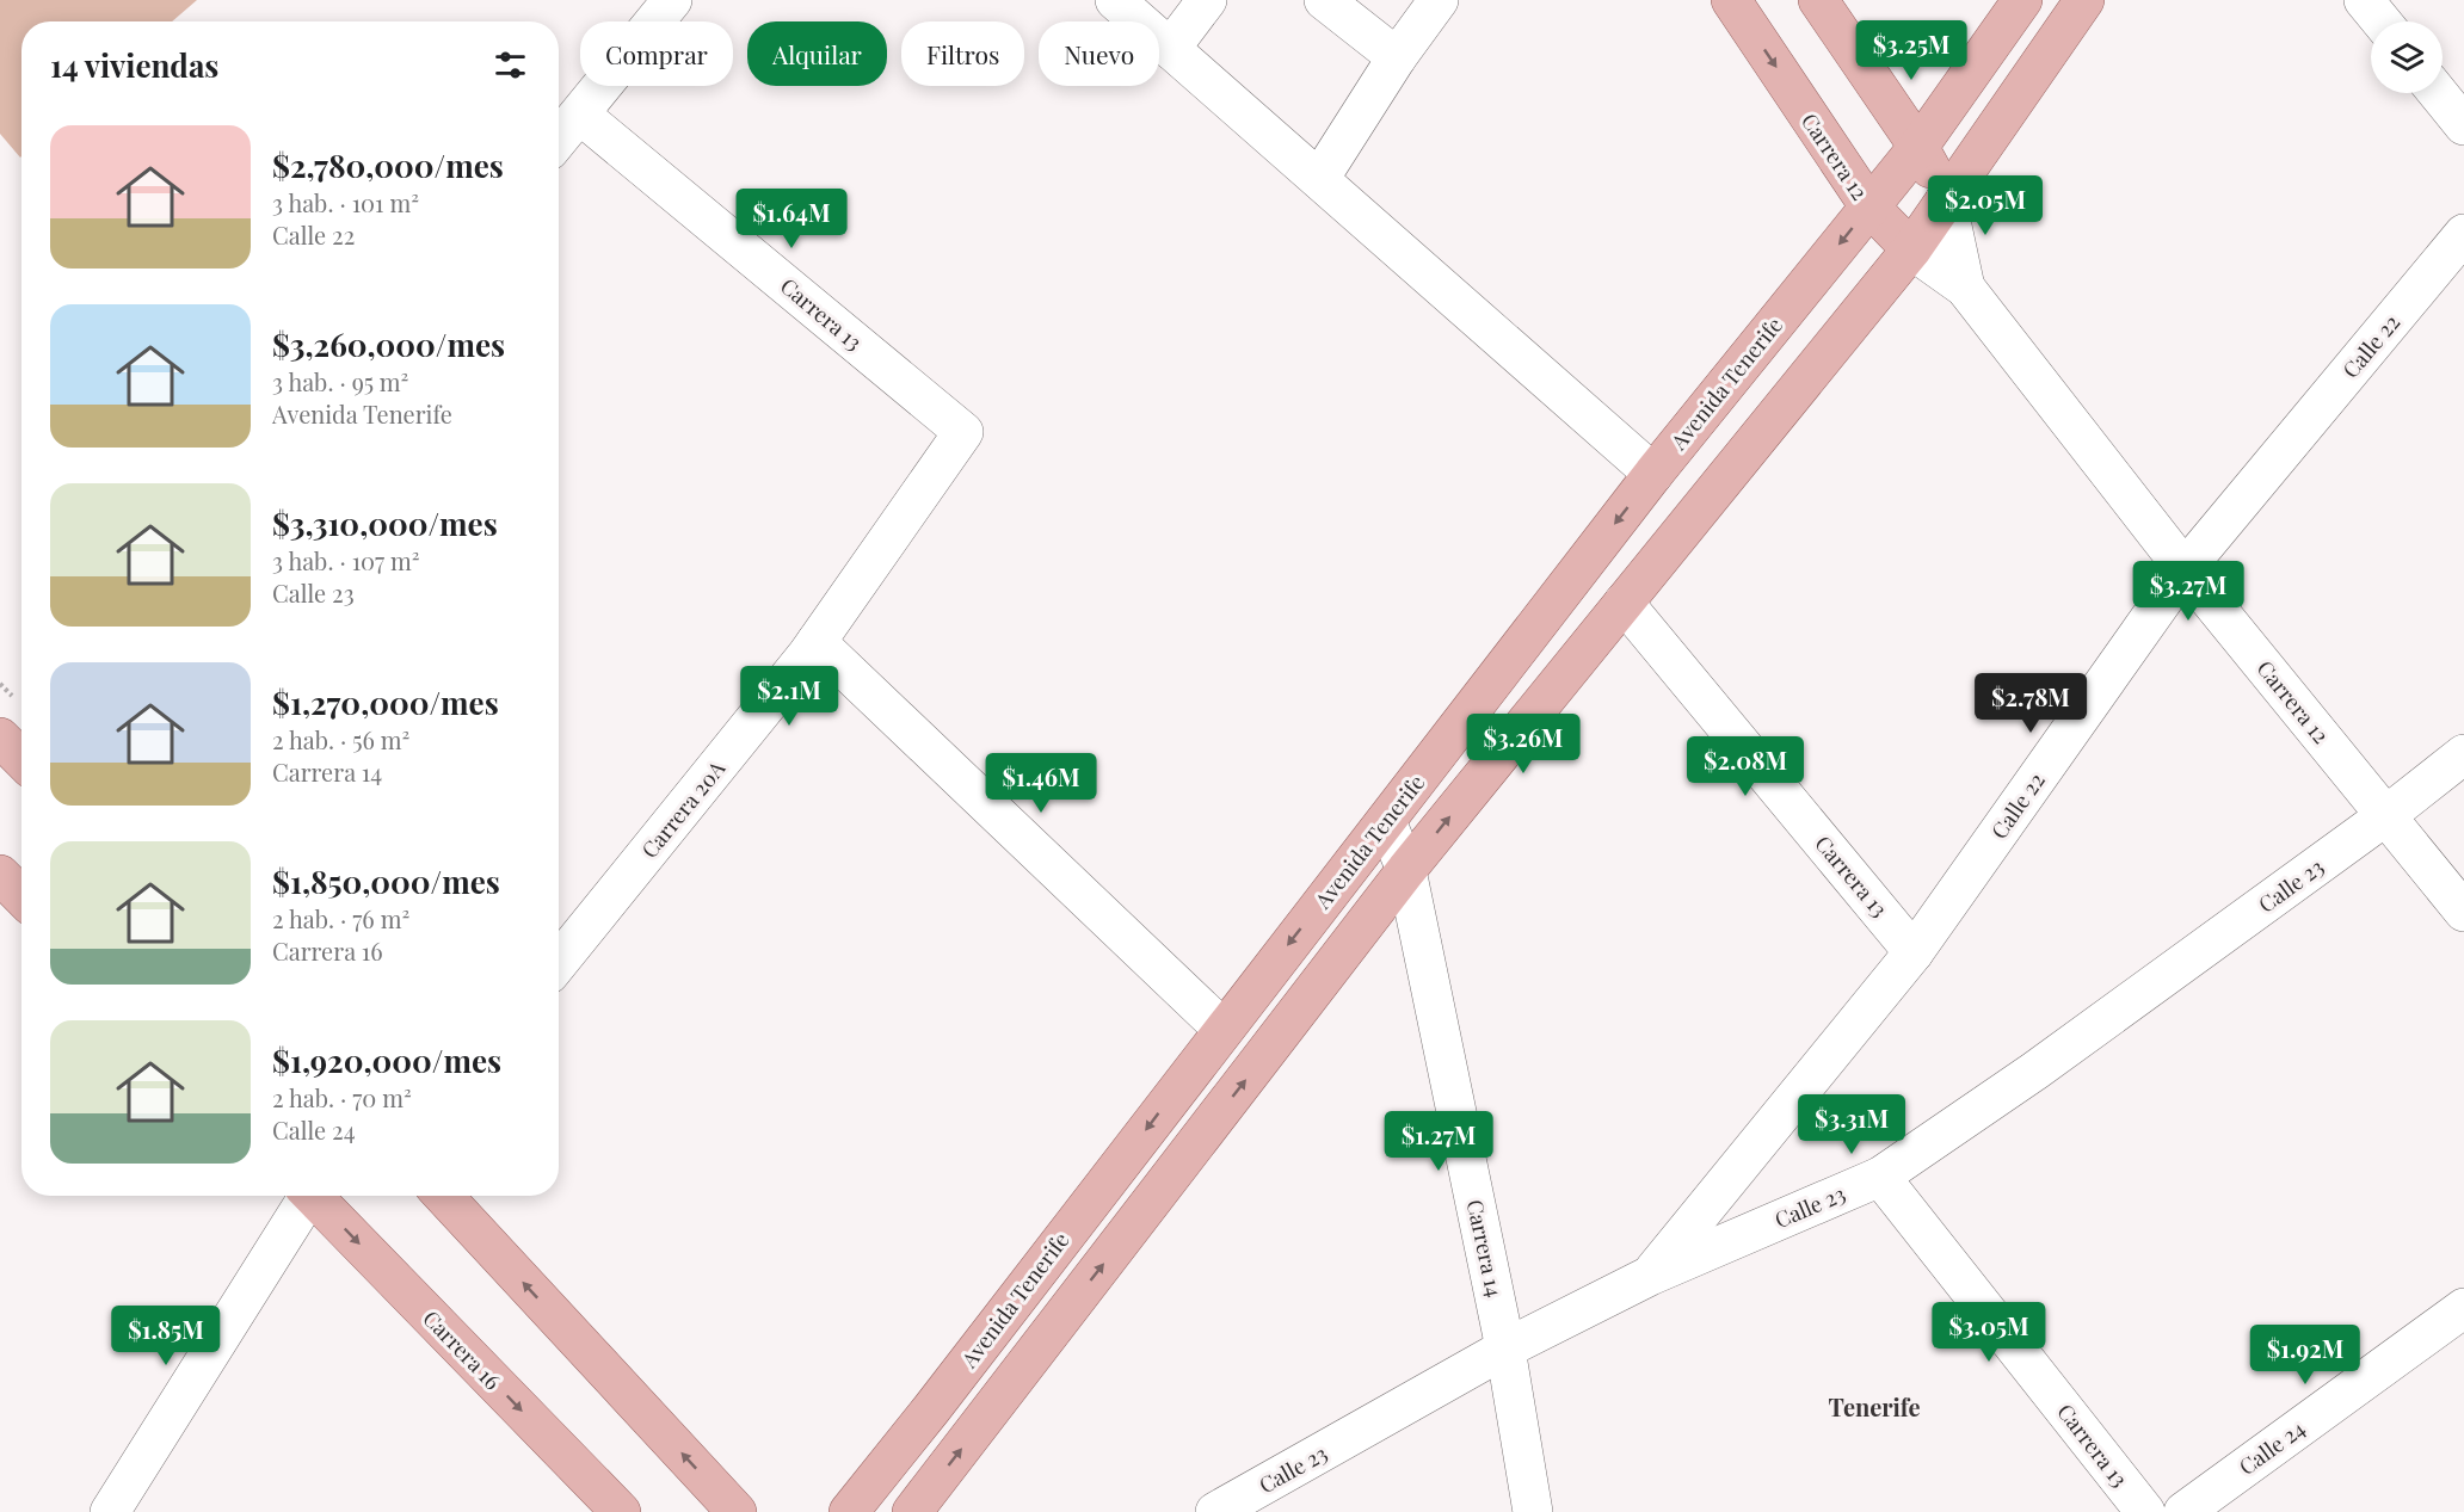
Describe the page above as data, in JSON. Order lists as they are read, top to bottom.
{
  "streets": {
    "main road": ["Carrera 12", "Avenida Tenerife", "Carrera 16"],
    "street": [
      "Carrera 13",
      "Calle 22",
      "Carrera 20A",
      "Calle 23",
      "Carrera 14",
      "Calle 24"
    ]
  },
  "crossings": [
    ["Carrera 12", "Calle 22"],
    ["Carrera 12", "Avenida Tenerife"],
    ["Carrera 12", "Calle 23"],
    ["Carrera 13", "Calle 22"],
    ["Carrera 13", "Carrera 20A"],
    ["Carrera 13", "Calle 23"],
    ["Calle 22", "Calle 23"],
    ["Avenida Tenerife", "Carrera 14"],
    ["Calle 23", "Carrera 14"]
  ],
  "districts": ["Tenerife"],
  "page": {
    "price": [
      "$3.25M",
      "$2.05M",
      "$1.64M",
      "$3.27M",
      "$2.1M",
      "$2.78M",
      "$3.26M",
      "$2.08M",
      "$1.46M",
      "$3.31M",
      "$1.27M",
      "$3.05M",
      "$1.85M",
      "$1.92M"
    ],
    "chip": [
      "Comprar",
      "Alquilar",
      "Filtros",
      "Nuevo"
    ],
    "heading": "14 viviendas",
    "list": [
      {
        "name": "$2,780,000/mes",
        "note": "3 hab. · 101 m² · Calle 22"
      },
      {
        "name": "$3,260,000/mes",
        "note": "3 hab. · 95 m² · Avenida Tenerife"
      },
      {
        "name": "$3,310,000/mes",
        "note": "3 hab. · 107 m² · Calle 23"
      },
      {
        "name": "$1,270,000/mes",
        "note": "2 hab. · 56 m² · Carrera 14"
      },
      {
        "name": "$1,850,000/mes",
        "note": "2 hab. · 76 m² · Carrera 16"
      },
      {
        "name": "$1,920,000/mes",
        "note": "2 hab. · 70 m² · Calle 24"
      }
    ]
  }
}
